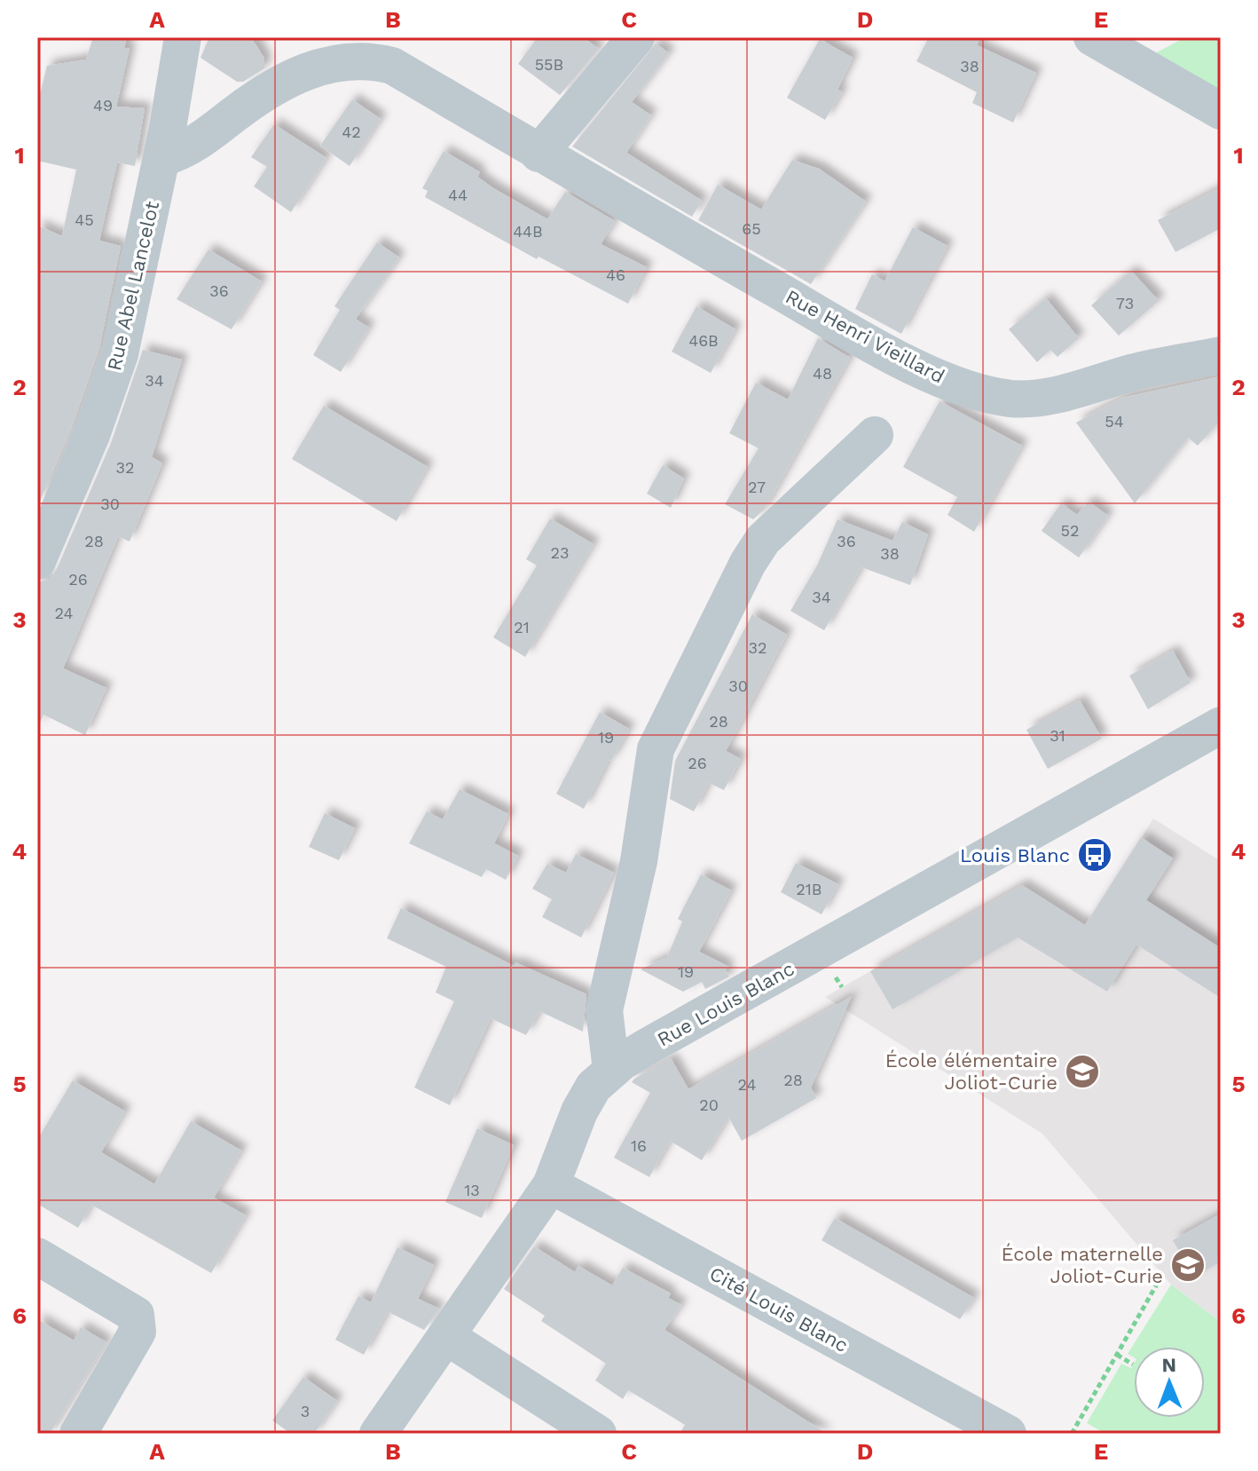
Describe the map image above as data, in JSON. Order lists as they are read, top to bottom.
{
  "streets": {
    "street": [
      "Rue Abel Lancelot",
      "Rue Henri Vieillard",
      "Rue Louis Blanc",
      "Cité Louis Blanc"
    ]
  },
  "crossings": [
    ["Rue Abel Lancelot", "Rue Henri Vieillard"],
    ["Rue Louis Blanc", "Cité Louis Blanc"]
  ],
  "places": {
    "bus stop": ["Louis Blanc"],
    "school or university": ["École élémentaire Joliot-Curie", "École maternelle Joliot-Curie"]
  },
  "house_numbers": [
    "55B",
    "38",
    "49",
    "42",
    "44",
    "45",
    "65",
    "44B",
    "46",
    "36",
    "73",
    "46B",
    "48",
    "34",
    "54",
    "32",
    "27",
    "30",
    "52",
    "28",
    "36",
    "23",
    "38",
    "26",
    "34",
    "24",
    "21",
    "32",
    "30",
    "28",
    "31",
    "19",
    "26",
    "21B",
    "19",
    "28",
    "24",
    "20",
    "16",
    "13",
    "3"
  ],
  "north": "top",
  "grid": {
    "columns": [
      "A",
      "B",
      "C",
      "D",
      "E"
    ],
    "rows": [
      "1",
      "2",
      "3",
      "4",
      "5",
      "6"
    ]
  }
}
